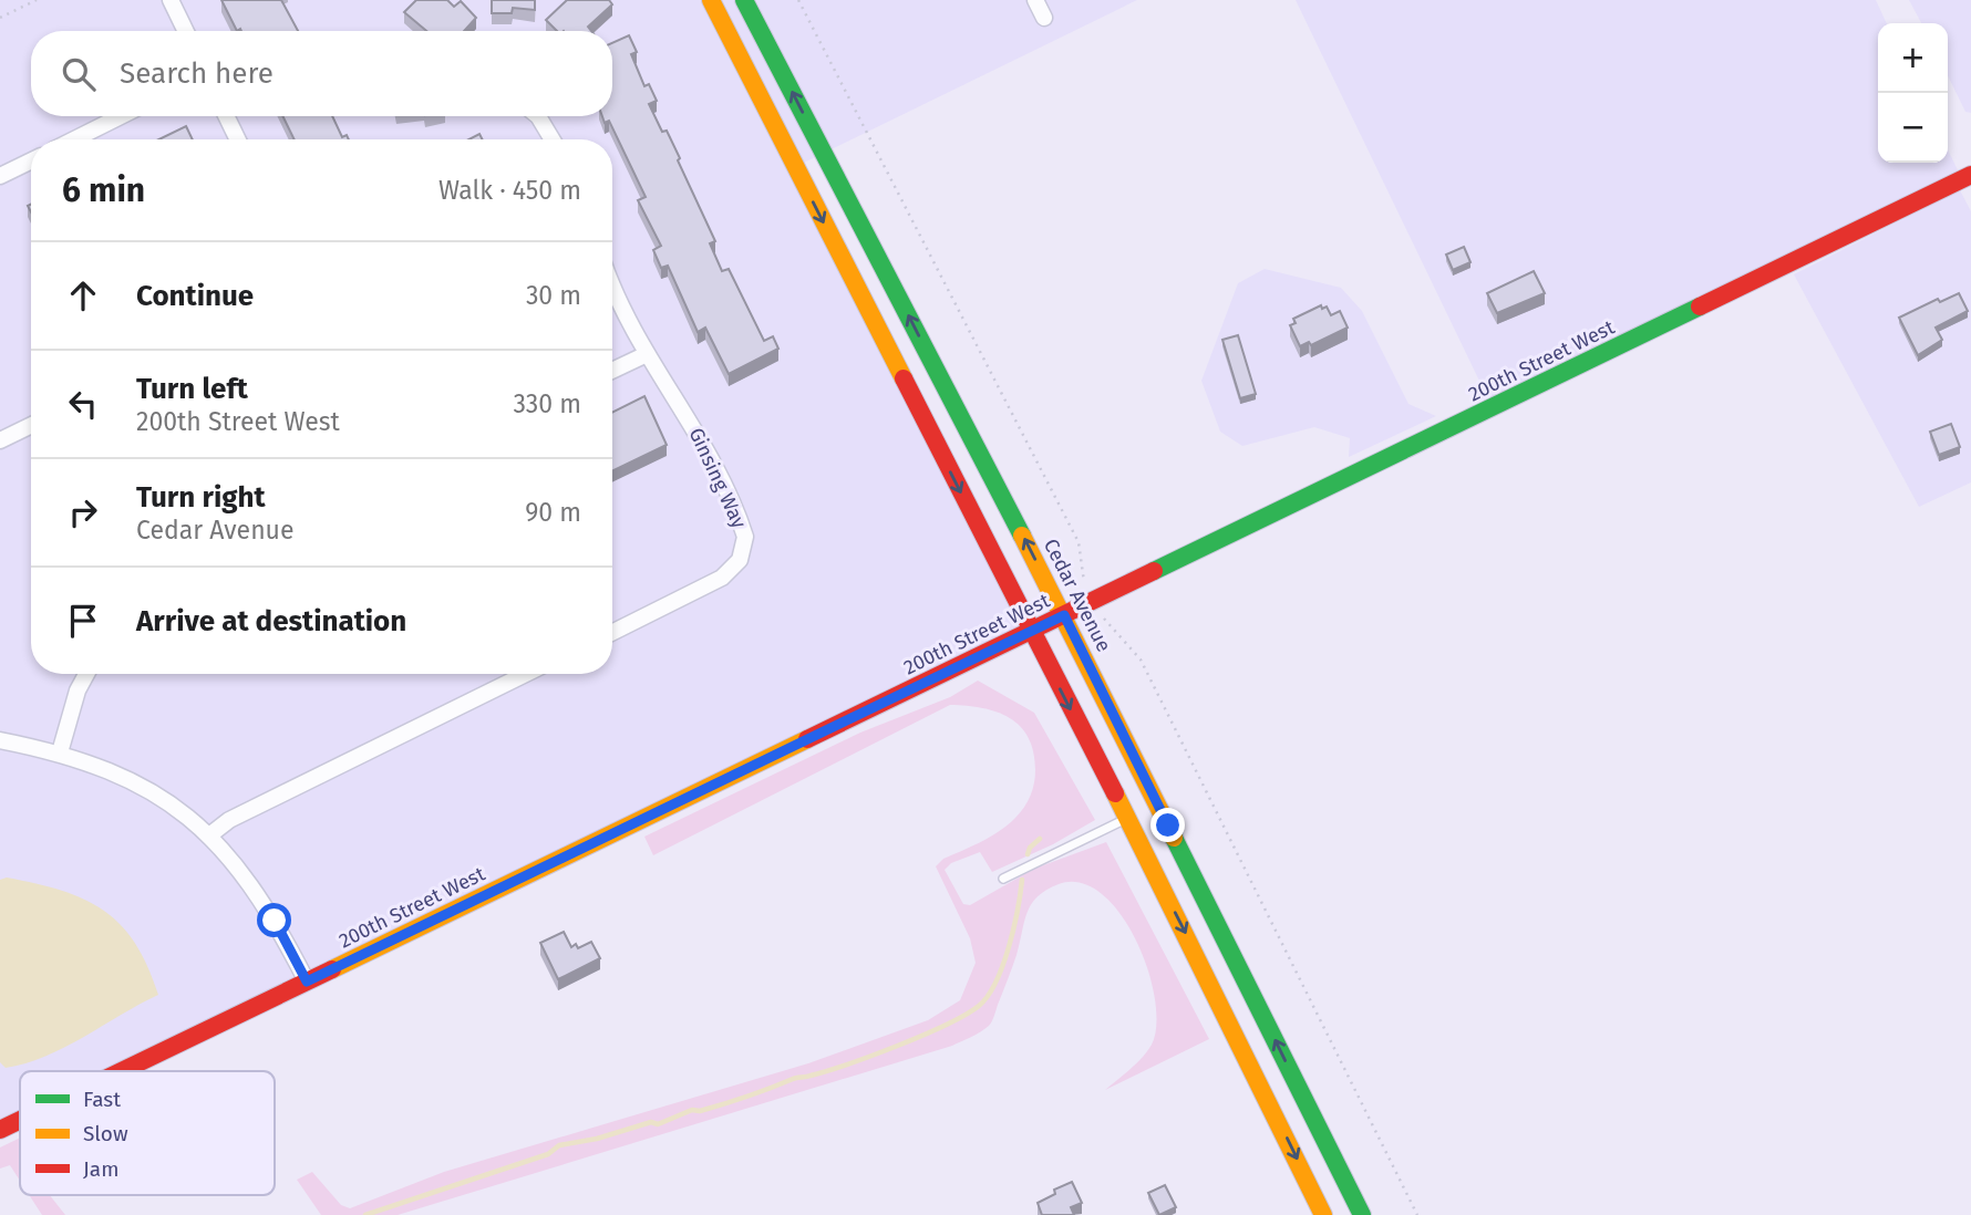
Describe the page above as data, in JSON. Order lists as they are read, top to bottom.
{
  "streets": {
    "main road": ["200th Street West", "Cedar Avenue"],
    "street": ["Ginsing Way"]
  },
  "crossings": [
    ["200th Street West", "Cedar Avenue"]
  ],
  "legend": ["Fast", "Slow", "Jam"],
  "page": {
    "map_buttons": ["+", "−"],
    "search": "Search here",
    "heading": ["6 min", "Walk · 450 m"],
    "list": [
      ["Continue", "30 m"],
      ["Turn left", "200th Street West", "330 m"],
      ["Turn right", "Cedar Avenue", "90 m"],
      "Arrive at destination"
    ]
  }
}
